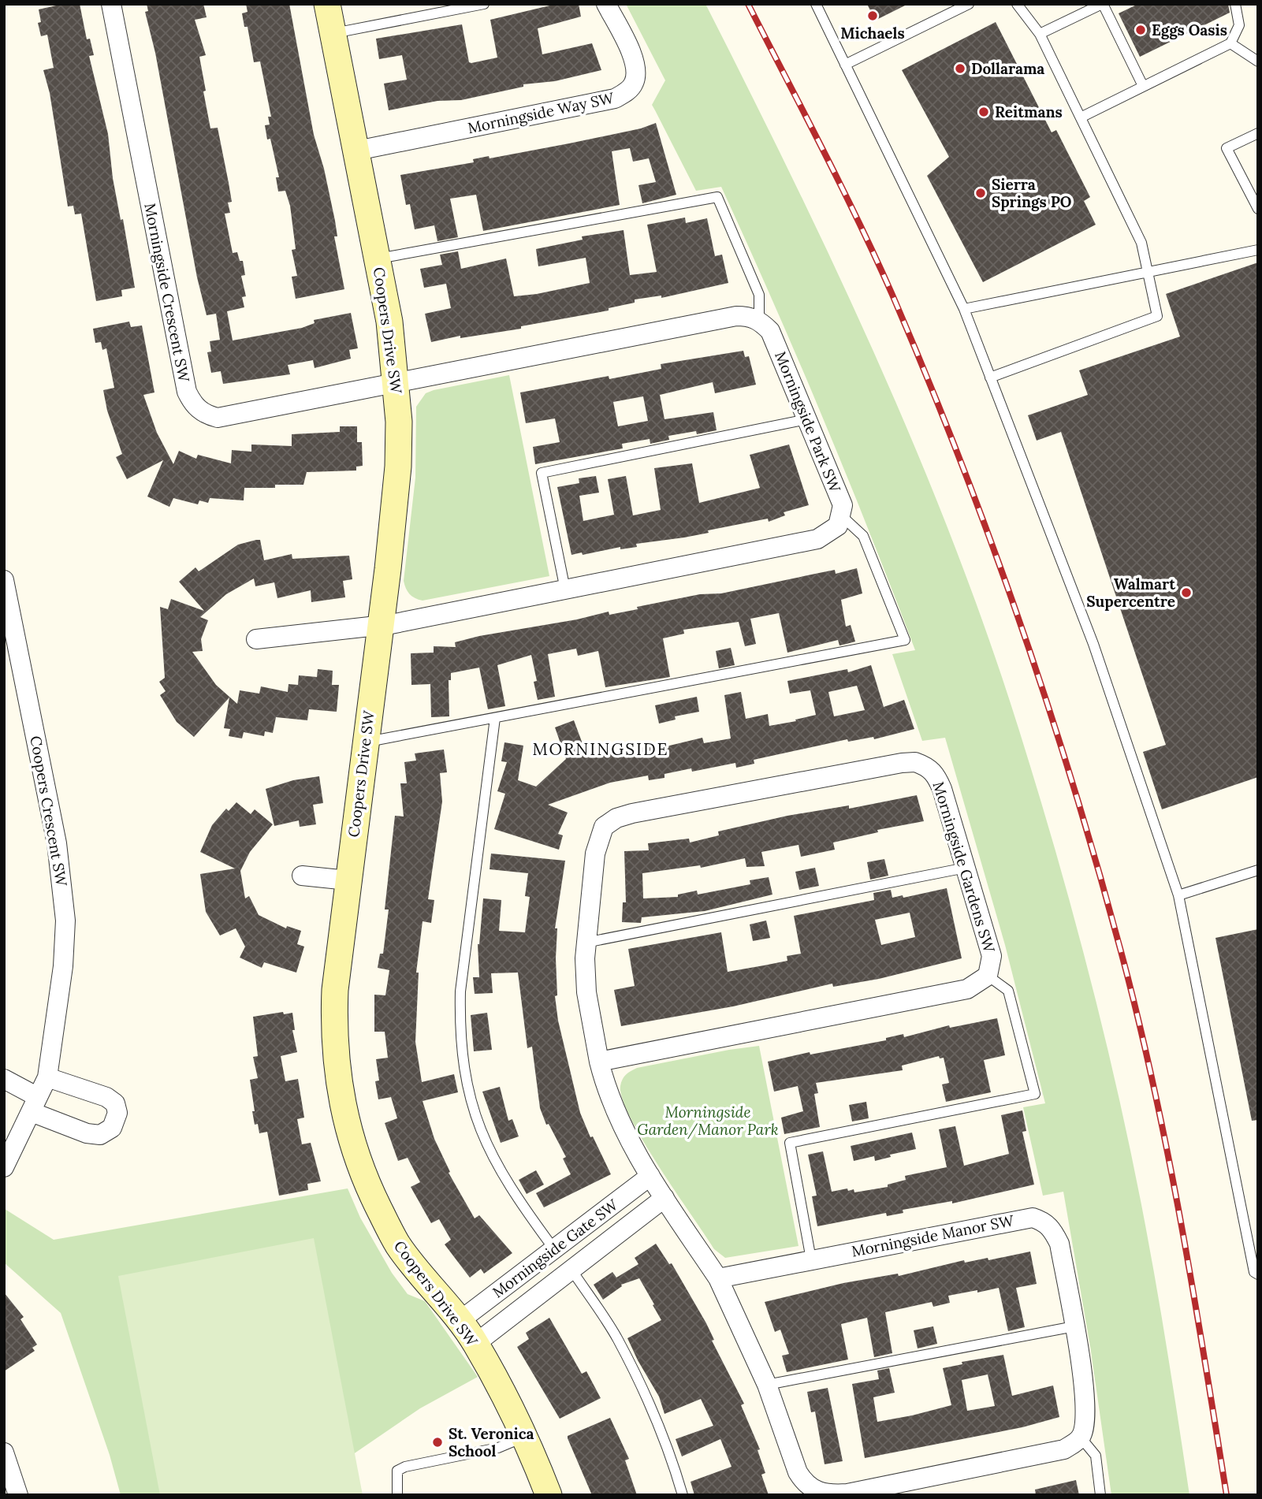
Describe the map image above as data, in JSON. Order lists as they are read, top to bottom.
{
  "streets": {
    "street": [
      "Morningside Way SW",
      "Morningside Crescent SW",
      "Coopers Drive SW",
      "Morningside Park SW",
      "Coopers Crescent SW",
      "Morningside Gardens SW",
      "Morningside Manor SW",
      "Morningside Gate SW"
    ]
  },
  "crossings": [
    ["Morningside Way SW", "Coopers Drive SW"],
    ["Morningside Crescent SW", "Coopers Drive SW"],
    ["Coopers Drive SW", "Morningside Gate SW"],
    ["Morningside Gardens SW", "Morningside Gate SW"]
  ],
  "districts": ["MORNINGSIDE"],
  "parks": ["Morningside Garden/Manor Park"],
  "places": [
    "Michaels",
    "Eggs Oasis",
    "Dollarama",
    "Reitmans",
    "Sierra Springs PO",
    "Walmart Supercentre",
    "St. Veronica School"
  ]
}
